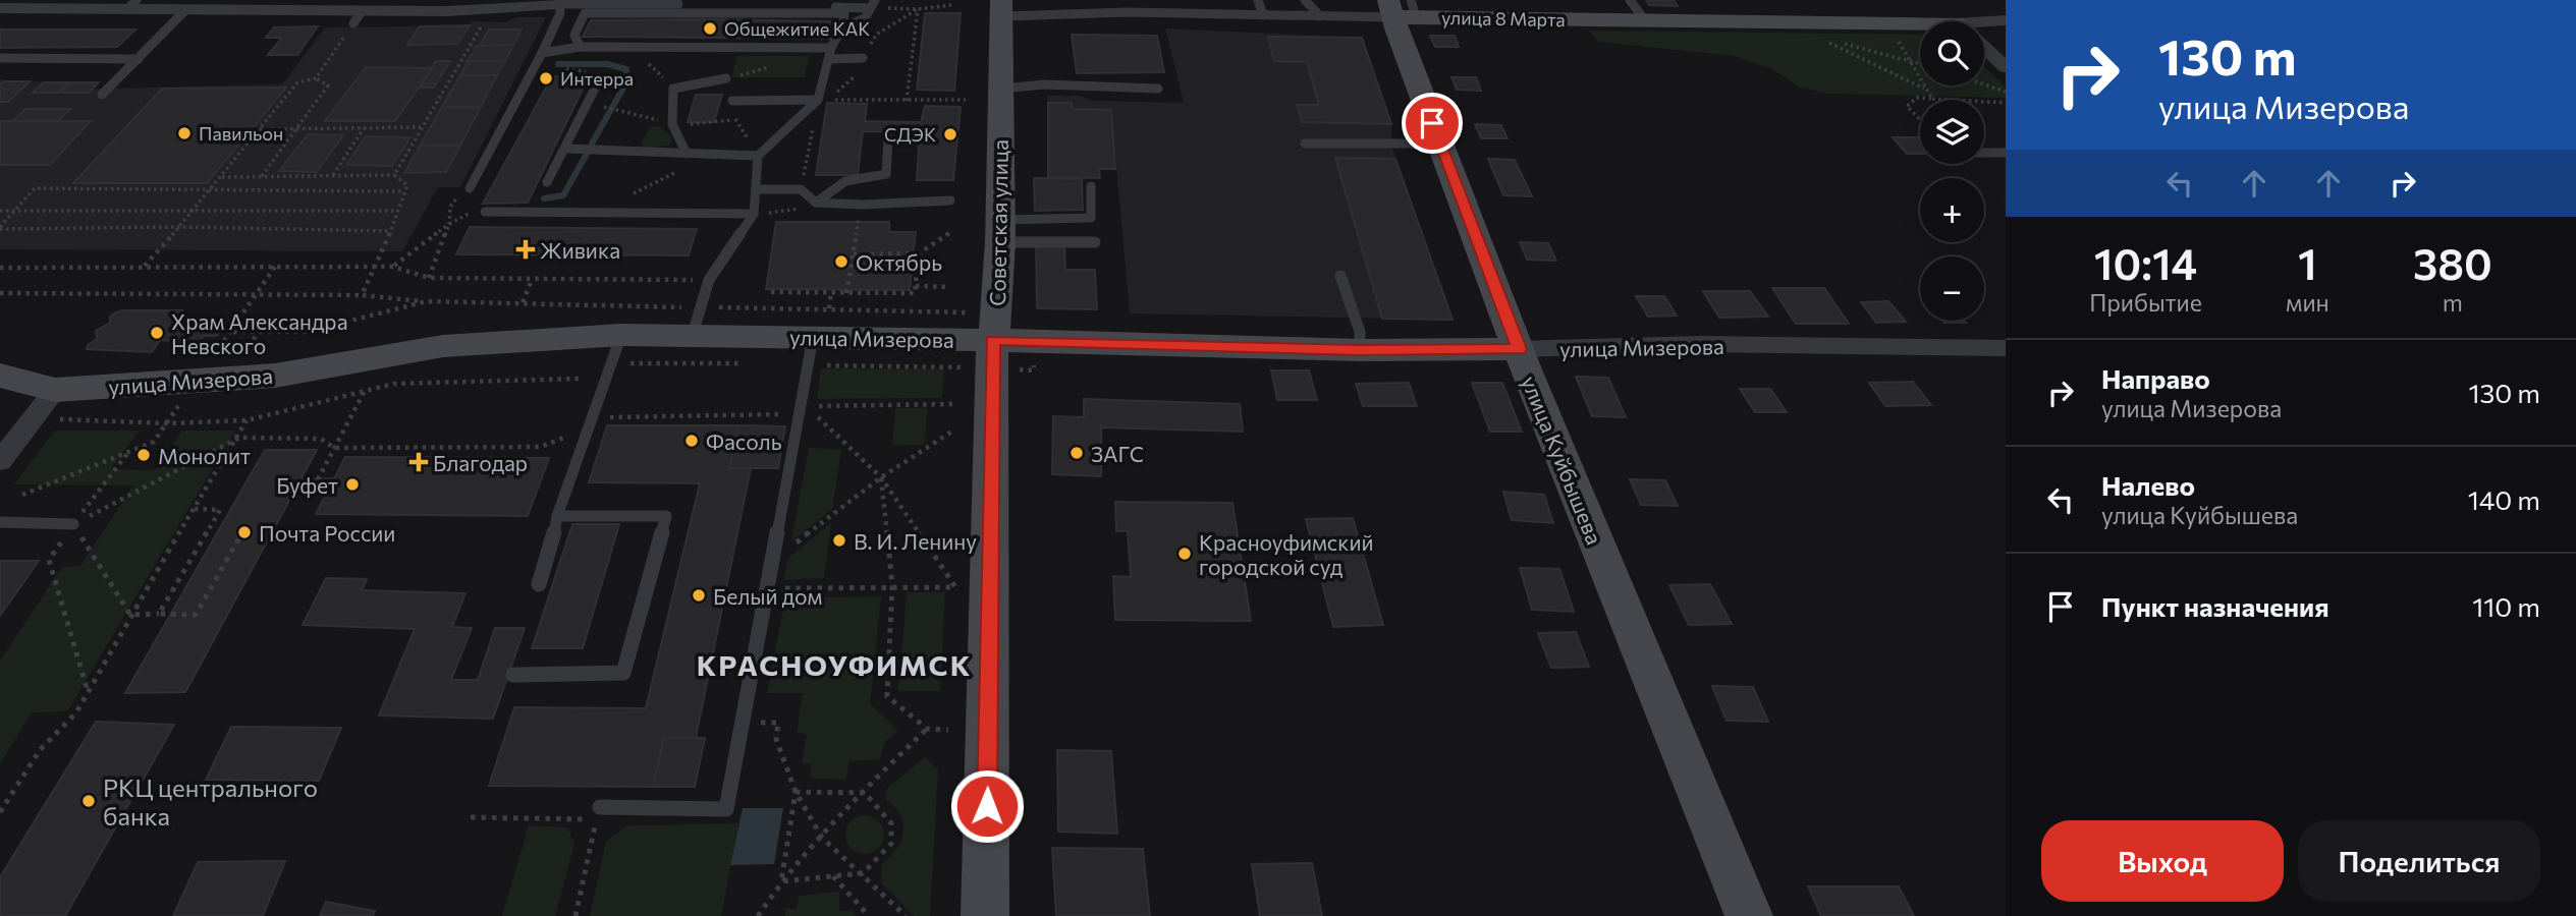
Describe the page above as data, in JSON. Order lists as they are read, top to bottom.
{
  "streets": {
    "main road": [
      "улица 8 Марта",
      "Советская улица",
      "улица Мизерова",
      "улица Куйбышева"
    ]
  },
  "crossings": [
    ["улица 8 Марта", "Советская улица"],
    ["улица 8 Марта", "улица Куйбышева"],
    ["Советская улица", "улица Мизерова"],
    ["улица Мизерова", "улица Куйбышева"]
  ],
  "districts": ["КРАСНОУФИМСК"],
  "places": {
    "other": [
      "Общежитие КАК",
      "Интерра",
      "Павильон",
      "СДЭК",
      "Октябрь",
      "Храм Александра Невского",
      "Фасоль",
      "ЗАГС",
      "Монолит",
      "Буфет",
      "Почта России",
      "В. И. Ленину",
      "Красноуфимский городской суд",
      "Белый дом",
      "РКЦ центрального банка"
    ],
    "health": ["Живика", "Благодар"]
  },
  "page": {
    "turn": ["130 m", "улица Мизерова"],
    "map_buttons": ["+", "−"],
    "eta": [
      "10:14",
      "Прибытие",
      "1",
      "мин",
      "380",
      "m"
    ],
    "list": [
      {
        "name": "Направо",
        "note": "улица Мизерова",
        "value": "130 m"
      },
      {
        "name": "Налево",
        "note": "улица Куйбышева",
        "value": "140 m"
      },
      {
        "name": "Пункт назначения",
        "value": "110 m"
      }
    ],
    "buttons": ["Выход", "Поделиться"]
  }
}
